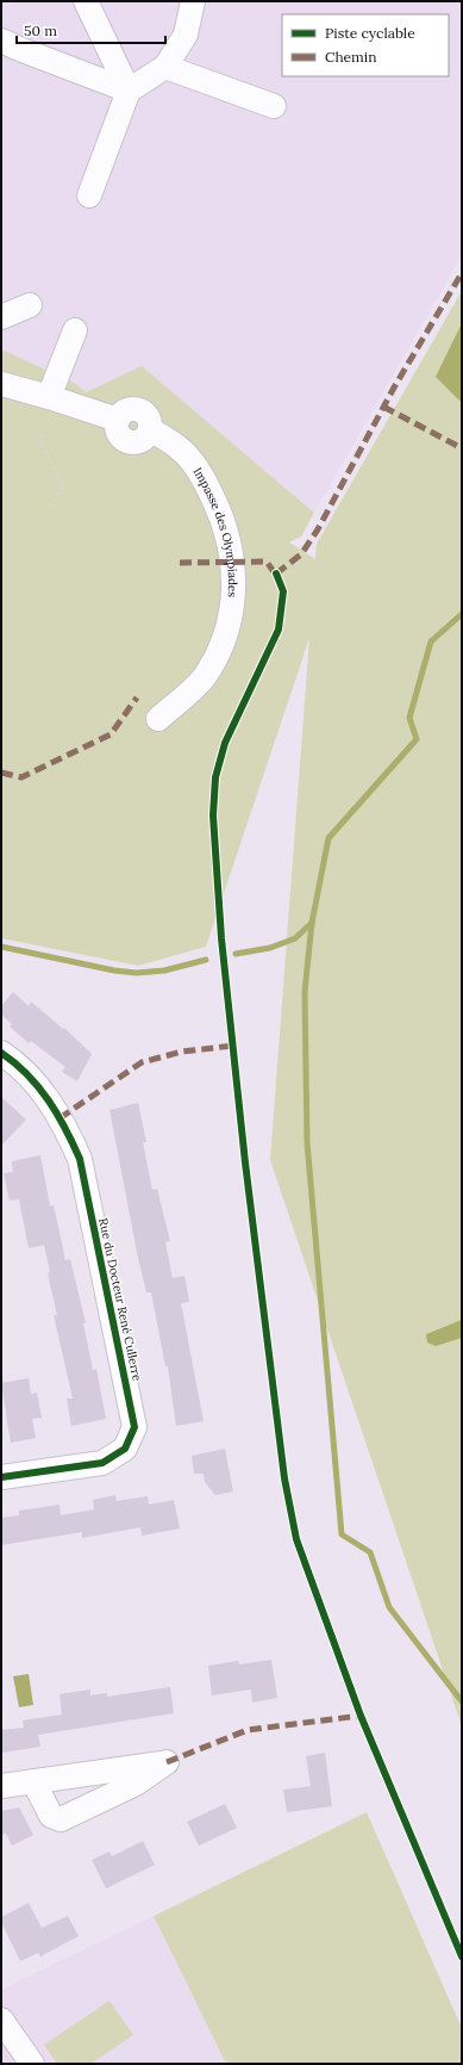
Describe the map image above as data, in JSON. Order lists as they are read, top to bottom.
{
  "streets": {
    "street": ["Impasse des Olympiades", "Rue du Docteur René Cullerre"]
  },
  "legend": ["Piste cyclable", "Chemin"],
  "scale_bar": "50 m"
}
